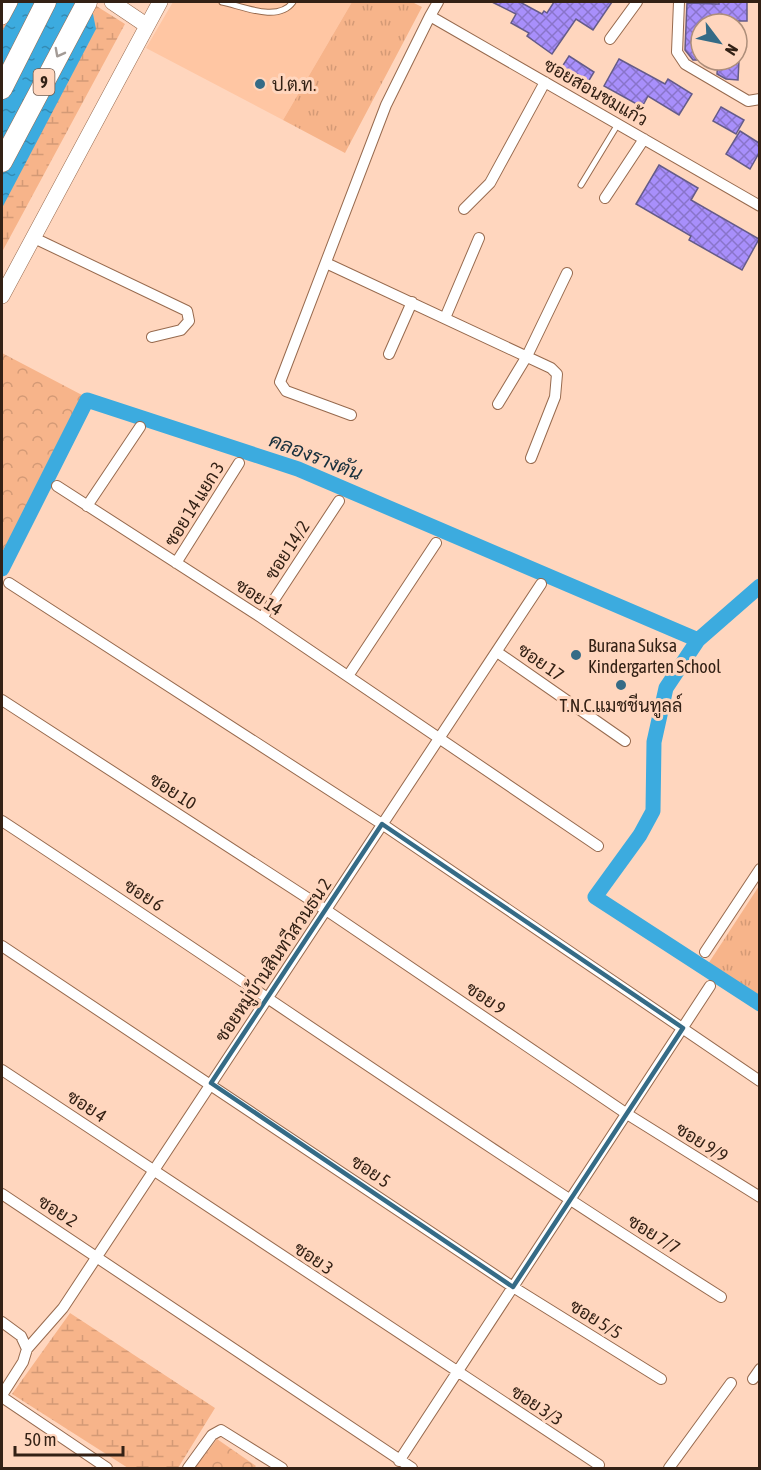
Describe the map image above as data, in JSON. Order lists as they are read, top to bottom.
{
  "streets": {
    "highway": ["9"],
    "street": [
      "ซอยสอนชมแก้ว",
      "ซอย 14 แยก 3",
      "ซอย 14/2",
      "ซอย 14",
      "ซอย 17",
      "ซอย 10",
      "ซอย 6",
      "ซอยหมู่บ้านสินทวีสวนธน 2",
      "ซอย 9",
      "ซอย 4",
      "ซอย 9/9",
      "ซอย 5",
      "ซอย 2",
      "ซอย 7/7",
      "ซอย 3",
      "ซอย 5/5",
      "ซอย 3/3"
    ]
  },
  "crossings": [
    ["ซอย 14 แยก 3", "ซอย 14"],
    ["ซอย 14/2", "ซอย 14"],
    ["ซอย 14", "ซอยหมู่บ้านสินทวีสวนธน 2"],
    ["ซอย 17", "ซอยหมู่บ้านสินทวีสวนธน 2"],
    ["ซอย 10", "ซอยหมู่บ้านสินทวีสวนธน 2"],
    ["ซอย 10", "ซอย 9"],
    ["ซอย 6", "ซอยหมู่บ้านสินทวีสวนธน 2"],
    ["ซอย 6", "ซอย 7/7"],
    ["ซอยหมู่บ้านสินทวีสวนธน 2", "ซอย 9"],
    ["ซอยหมู่บ้านสินทวีสวนธน 2", "ซอย 4"],
    ["ซอยหมู่บ้านสินทวีสวนธน 2", "ซอย 5"],
    ["ซอยหมู่บ้านสินทวีสวนธน 2", "ซอย 2"],
    ["ซอยหมู่บ้านสินทวีสวนธน 2", "ซอย 3"],
    ["ซอย 9", "ซอย 9/9"],
    ["ซอย 4", "ซอย 3"],
    ["ซอย 5", "ซอย 5/5"],
    ["ซอย 3", "ซอย 3/3"]
  ],
  "water": ["คลองรางตัน"],
  "places": ["ป.ต.ท.", "Burana Suksa Kindergarten School", "T.N.C.แมชชีนทูลล์"],
  "scale_bar": "50 m",
  "north": "bottom right"
}
